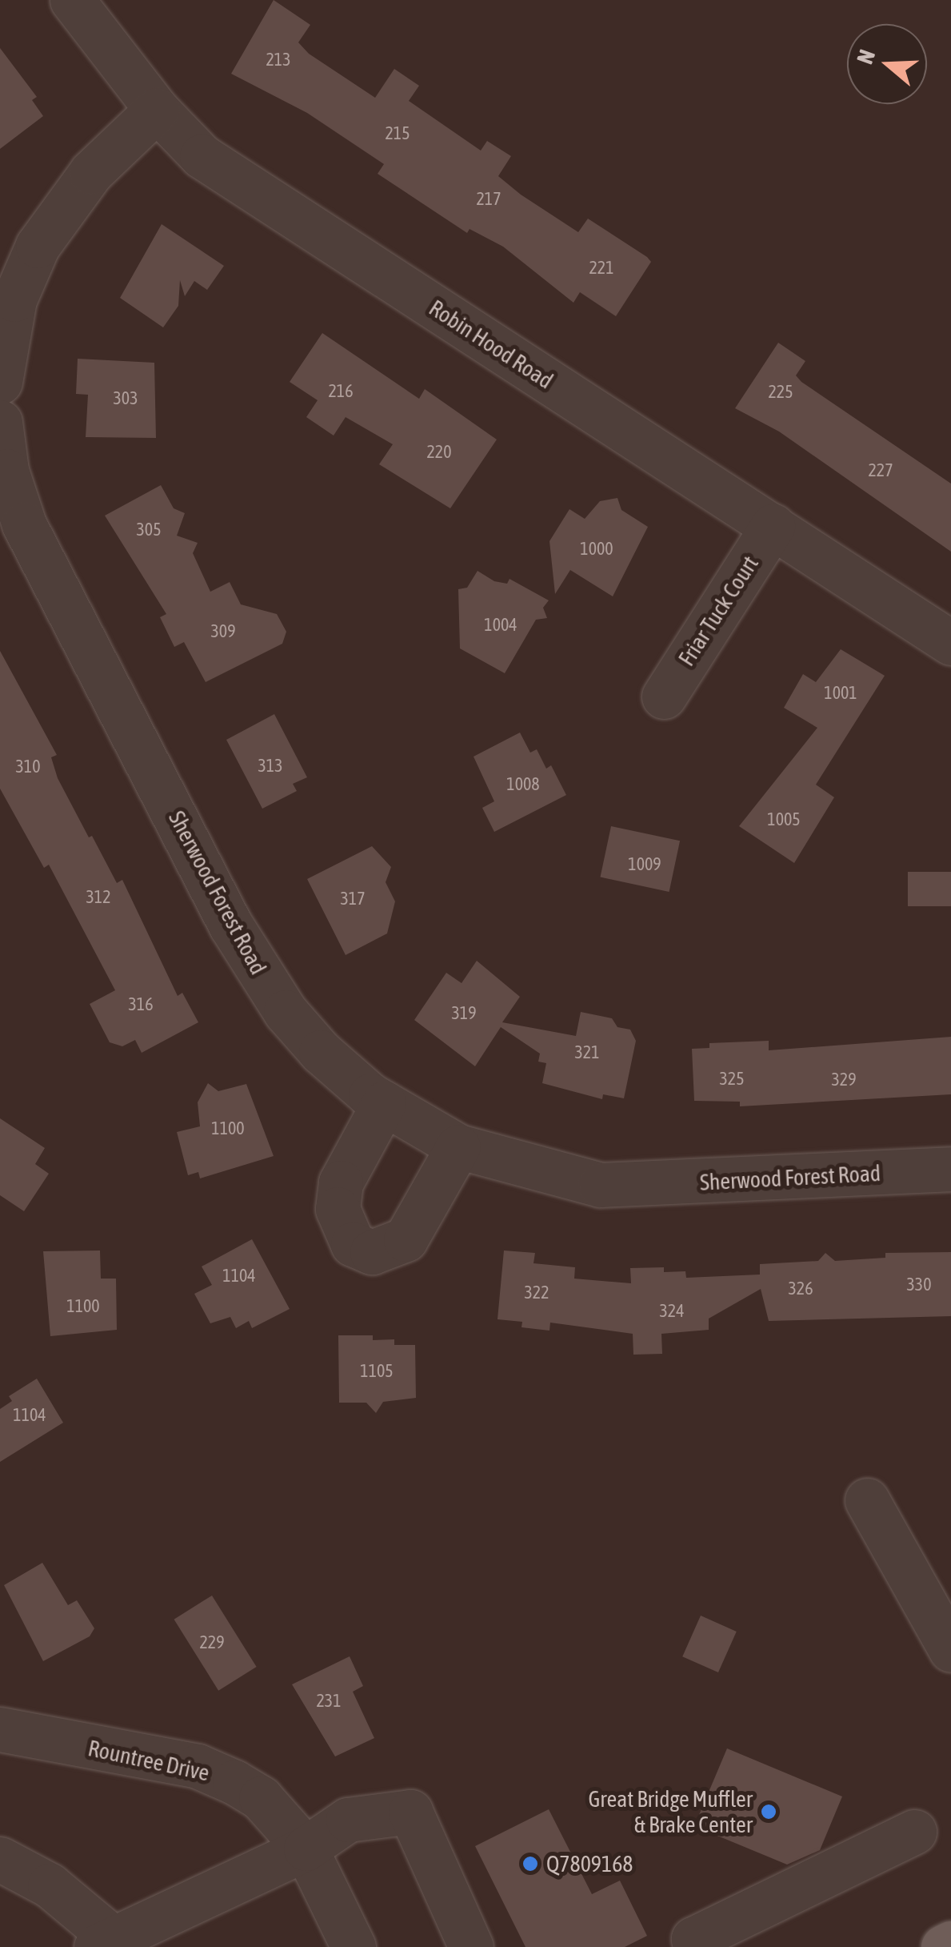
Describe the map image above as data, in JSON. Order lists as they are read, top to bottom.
{
  "streets": {
    "street": [
      "Robin Hood Road",
      "Friar Tuck Court",
      "Sherwood Forest Road",
      "Rountree Drive"
    ]
  },
  "crossings": [
    ["Robin Hood Road", "Friar Tuck Court"]
  ],
  "places": ["Great Bridge Muffler & Brake Center", "Q7809168"],
  "house_numbers": [
    "213",
    "215",
    "217",
    "221",
    "216",
    "225",
    "303",
    "220",
    "227",
    "305",
    "1000",
    "1004",
    "309",
    "1001",
    "313",
    "310",
    "1008",
    "1005",
    "1009",
    "312",
    "317",
    "316",
    "319",
    "321",
    "325",
    "329",
    "1100",
    "1104",
    "330",
    "326",
    "322",
    "1100",
    "324",
    "1105",
    "1104",
    "229",
    "231"
  ],
  "north": "left"
}
